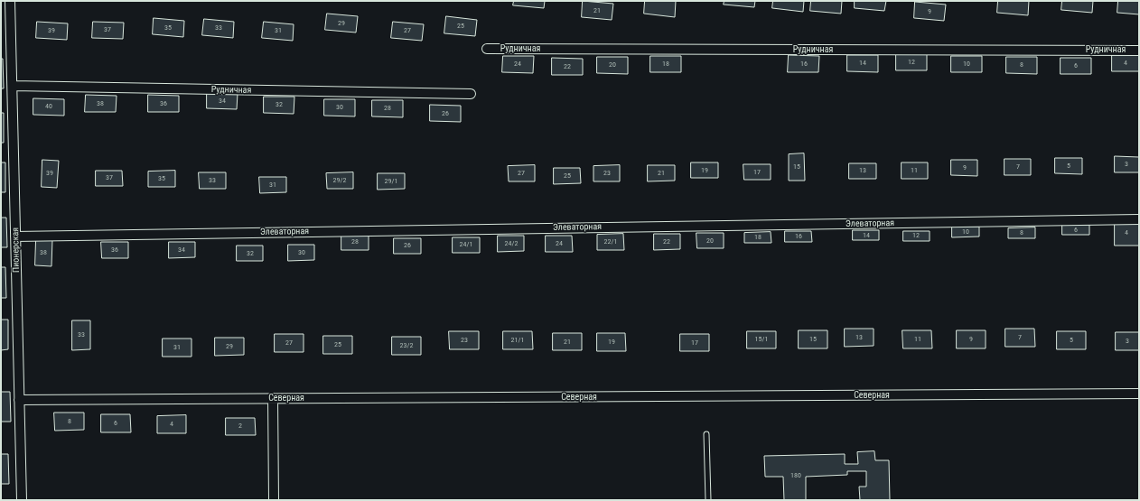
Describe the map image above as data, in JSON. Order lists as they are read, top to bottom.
{
  "streets": {
    "street": [
      "Рудничная",
      "Элеваторная",
      "Пионерская",
      "Северная"
    ]
  },
  "crossings": [
    ["Рудничная", "Пионерская"],
    ["Элеваторная", "Пионерская"],
    ["Пионерская", "Северная"]
  ],
  "house_numbers": [
    "21",
    "9",
    "29",
    "25",
    "35",
    "33",
    "37",
    "39",
    "31",
    "27",
    "12",
    "14",
    "4",
    "24",
    "18",
    "16",
    "10",
    "20",
    "8",
    "6",
    "22",
    "34",
    "38",
    "36",
    "32",
    "40",
    "30",
    "28",
    "26",
    "3",
    "5",
    "15",
    "7",
    "9",
    "19",
    "13",
    "11",
    "17",
    "39",
    "27",
    "23",
    "21",
    "25",
    "37",
    "35",
    "33",
    "29/2",
    "29/1",
    "31",
    "6",
    "10",
    "8",
    "4",
    "14",
    "12",
    "16",
    "18",
    "20",
    "28",
    "22/1",
    "22",
    "24/2",
    "24",
    "24/1",
    "26",
    "36",
    "34",
    "38",
    "30",
    "32",
    "33",
    "13",
    "7",
    "15/1",
    "15",
    "11",
    "9",
    "23",
    "21/1",
    "5",
    "3",
    "21",
    "19",
    "27",
    "17",
    "25",
    "23/2",
    "29",
    "31",
    "8",
    "6",
    "4",
    "2",
    "180"
  ]
}
